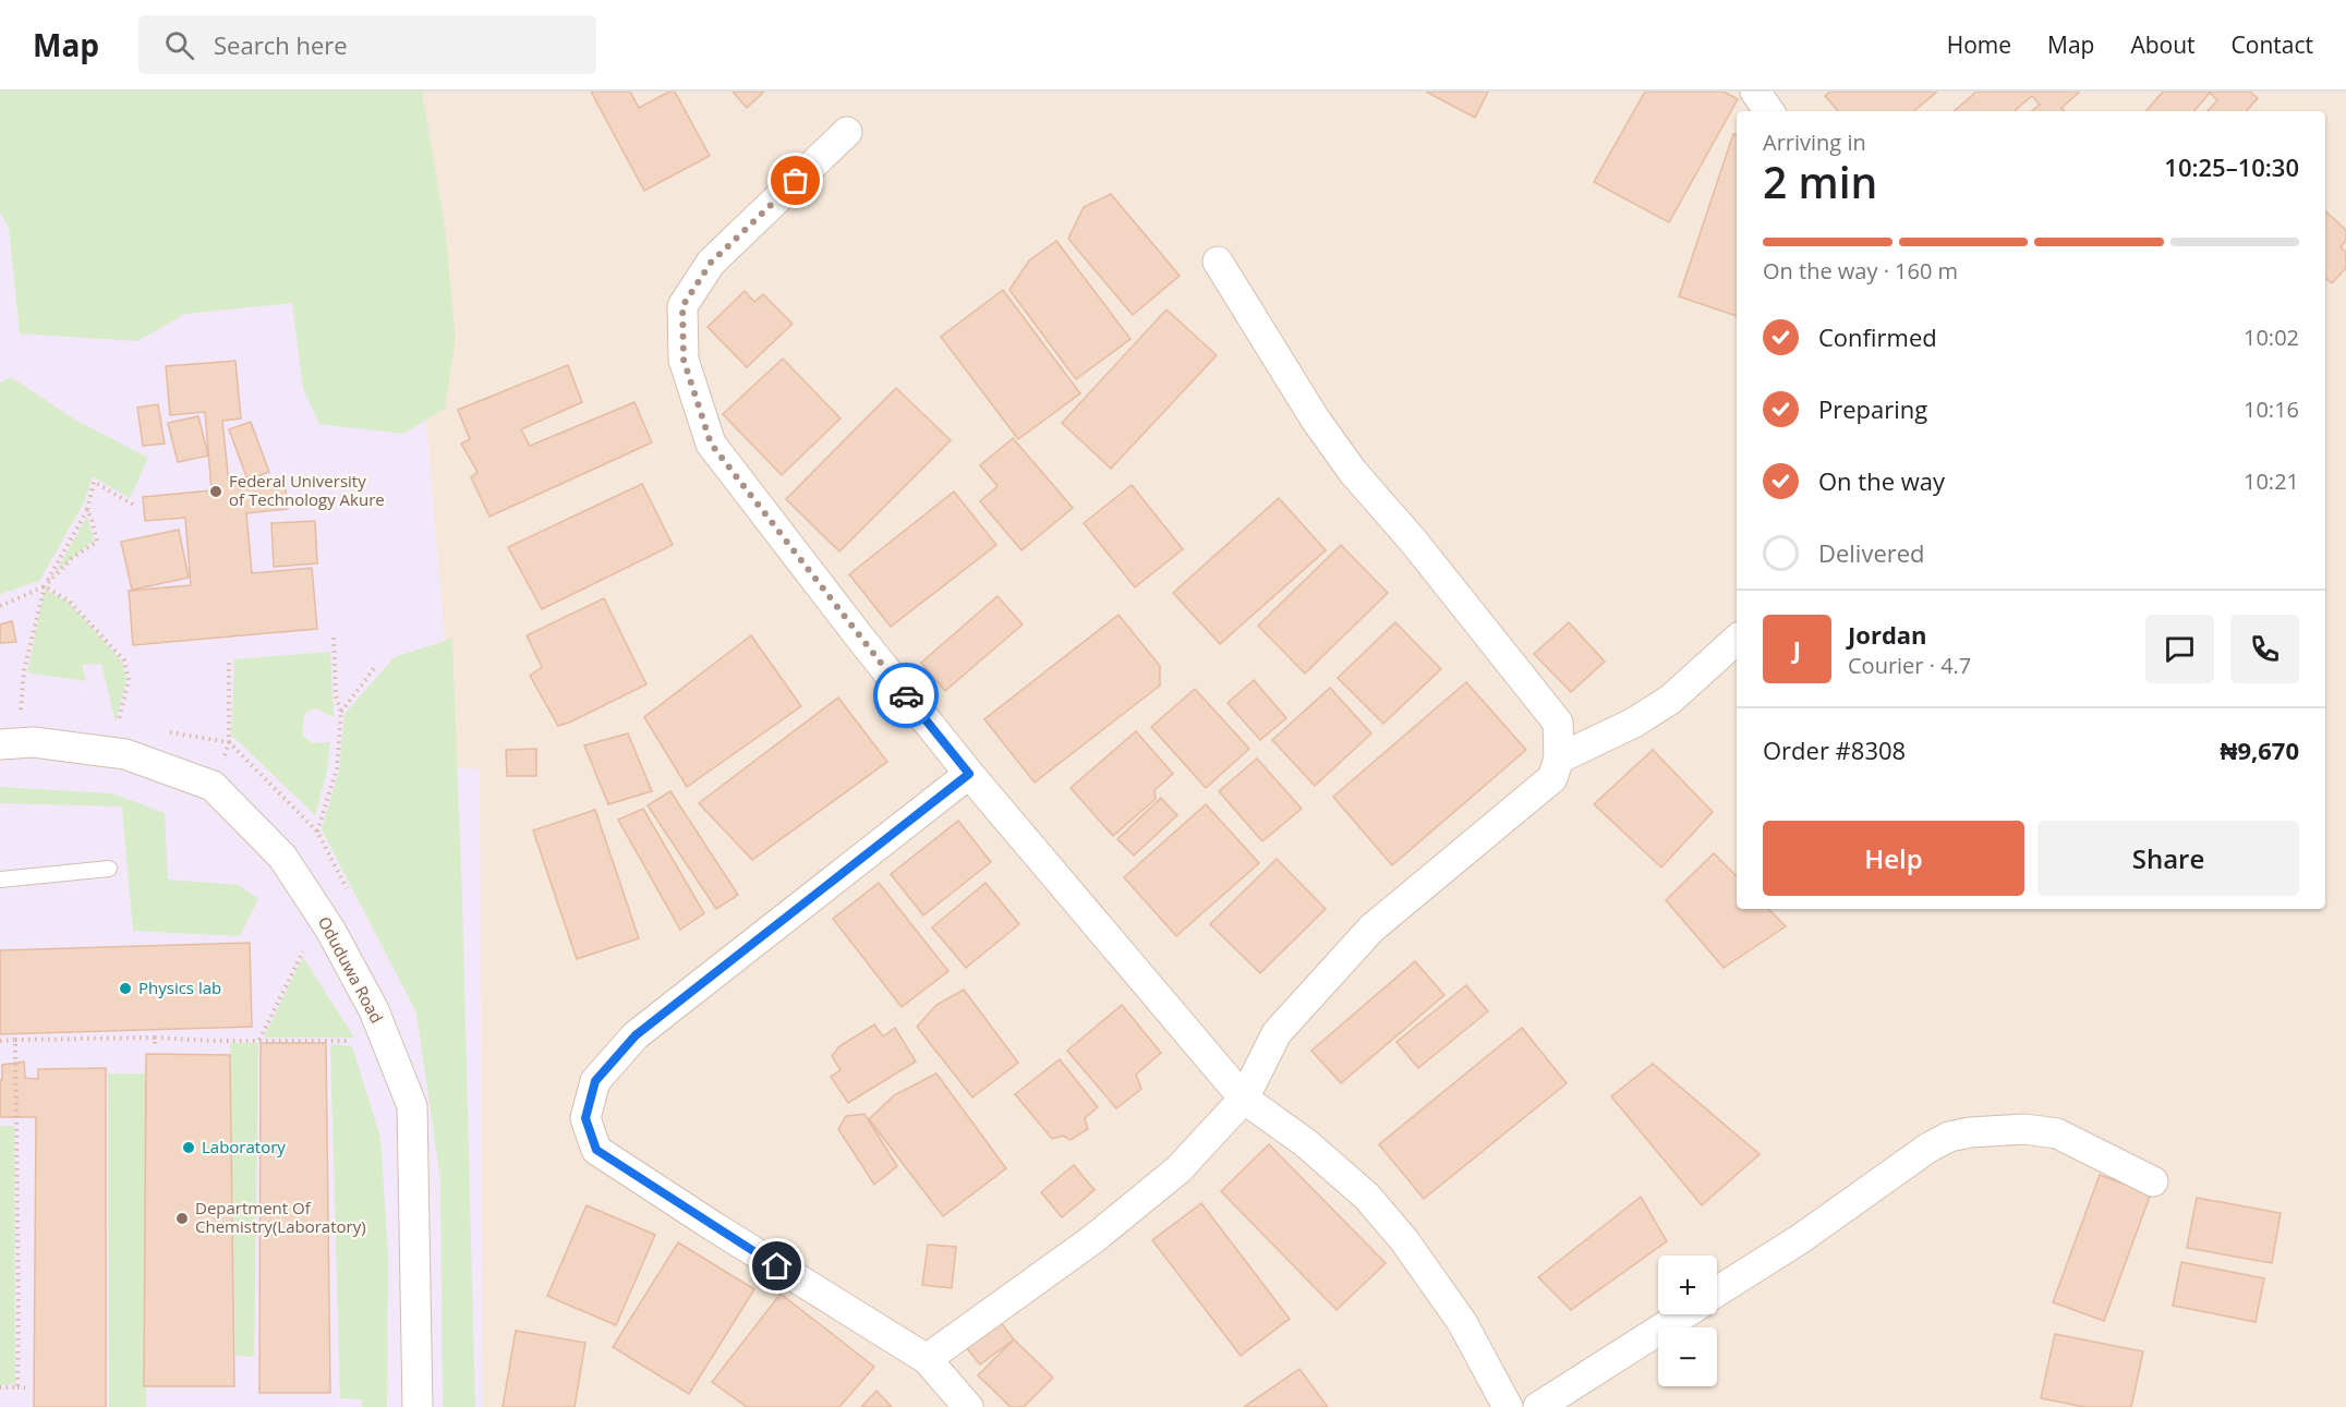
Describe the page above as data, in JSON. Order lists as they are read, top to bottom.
{
  "streets": {
    "street": ["Oduduwa Road"]
  },
  "places": [
    "Federal University of Technology Akure",
    "Physics lab",
    "Laboratory",
    "Department Of Chemistry(Laboratory)"
  ],
  "page": {
    "header": "Map",
    "search": "Search here",
    "nav": [
      "Home",
      "Map",
      "About",
      "Contact"
    ],
    "heading": ["2 min", "Arriving in", "10:25–10:30"],
    "panel": [
      "Jordan",
      "Courier · 4.7",
      "Order #8308",
      "₦9,670"
    ],
    "bar": "On the way · 160 m",
    "list": [
      ["Confirmed", "10:02"],
      ["Preparing", "10:16"],
      ["On the way", "10:21"],
      "Delivered"
    ],
    "round": "J",
    "buttons": ["Help", "Share"],
    "map_buttons": ["+", "−"]
  }
}
